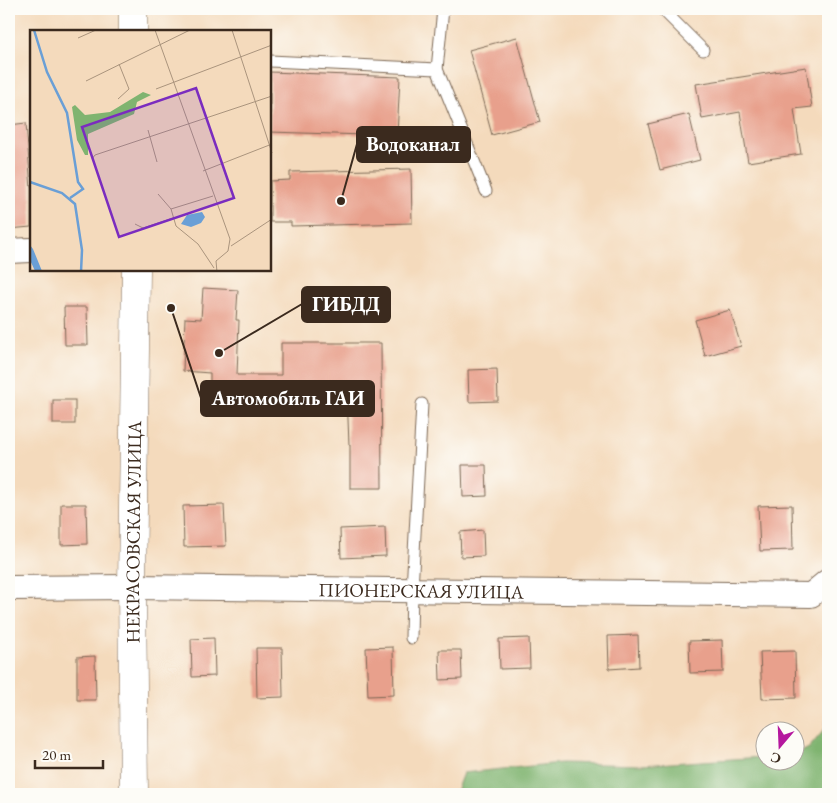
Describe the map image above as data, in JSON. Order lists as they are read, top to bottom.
{
  "streets": {
    "street": ["НЕКРАСОВСКАЯ УЛИЦА", "ПИОНЕРСКАЯ УЛИЦА"]
  },
  "crossings": [
    ["НЕКРАСОВСКАЯ УЛИЦА", "ПИОНЕРСКАЯ УЛИЦА"]
  ],
  "places": ["Водоканал", "Автомобиль ГАИ", "ГИБДД"],
  "scale_bar": "20 m",
  "north": "bottom"
}
